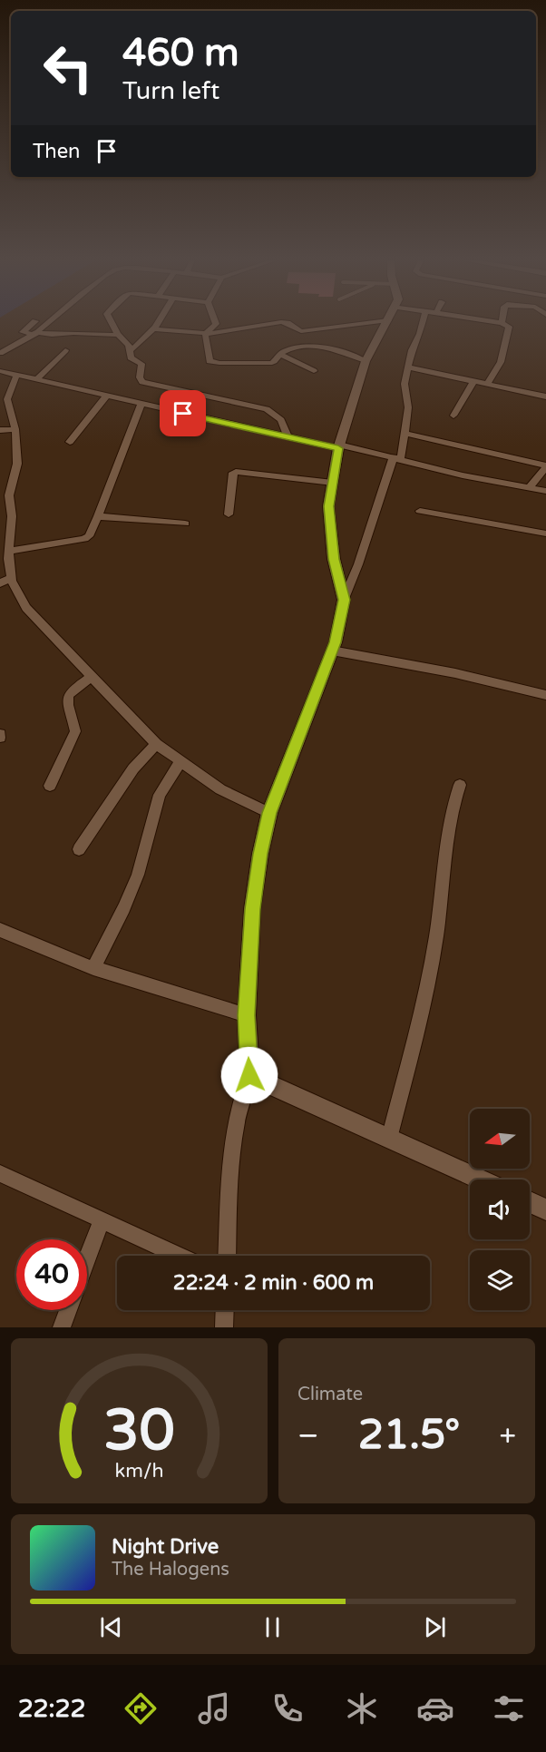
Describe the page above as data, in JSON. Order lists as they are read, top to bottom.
{
  "north": "left",
  "page": {
    "turn": ["460 m", "Turn left"],
    "then": "Then",
    "limit": "40",
    "trip": "22:24 · 2 min · 600 m",
    "tile": "Climate",
    "heat": ["−", "21.5°", "+"],
    "song": ["Night Drive", "The Halogens"],
    "tabs": "22:22",
    "gauge": ["30", "km/h"]
  }
}
